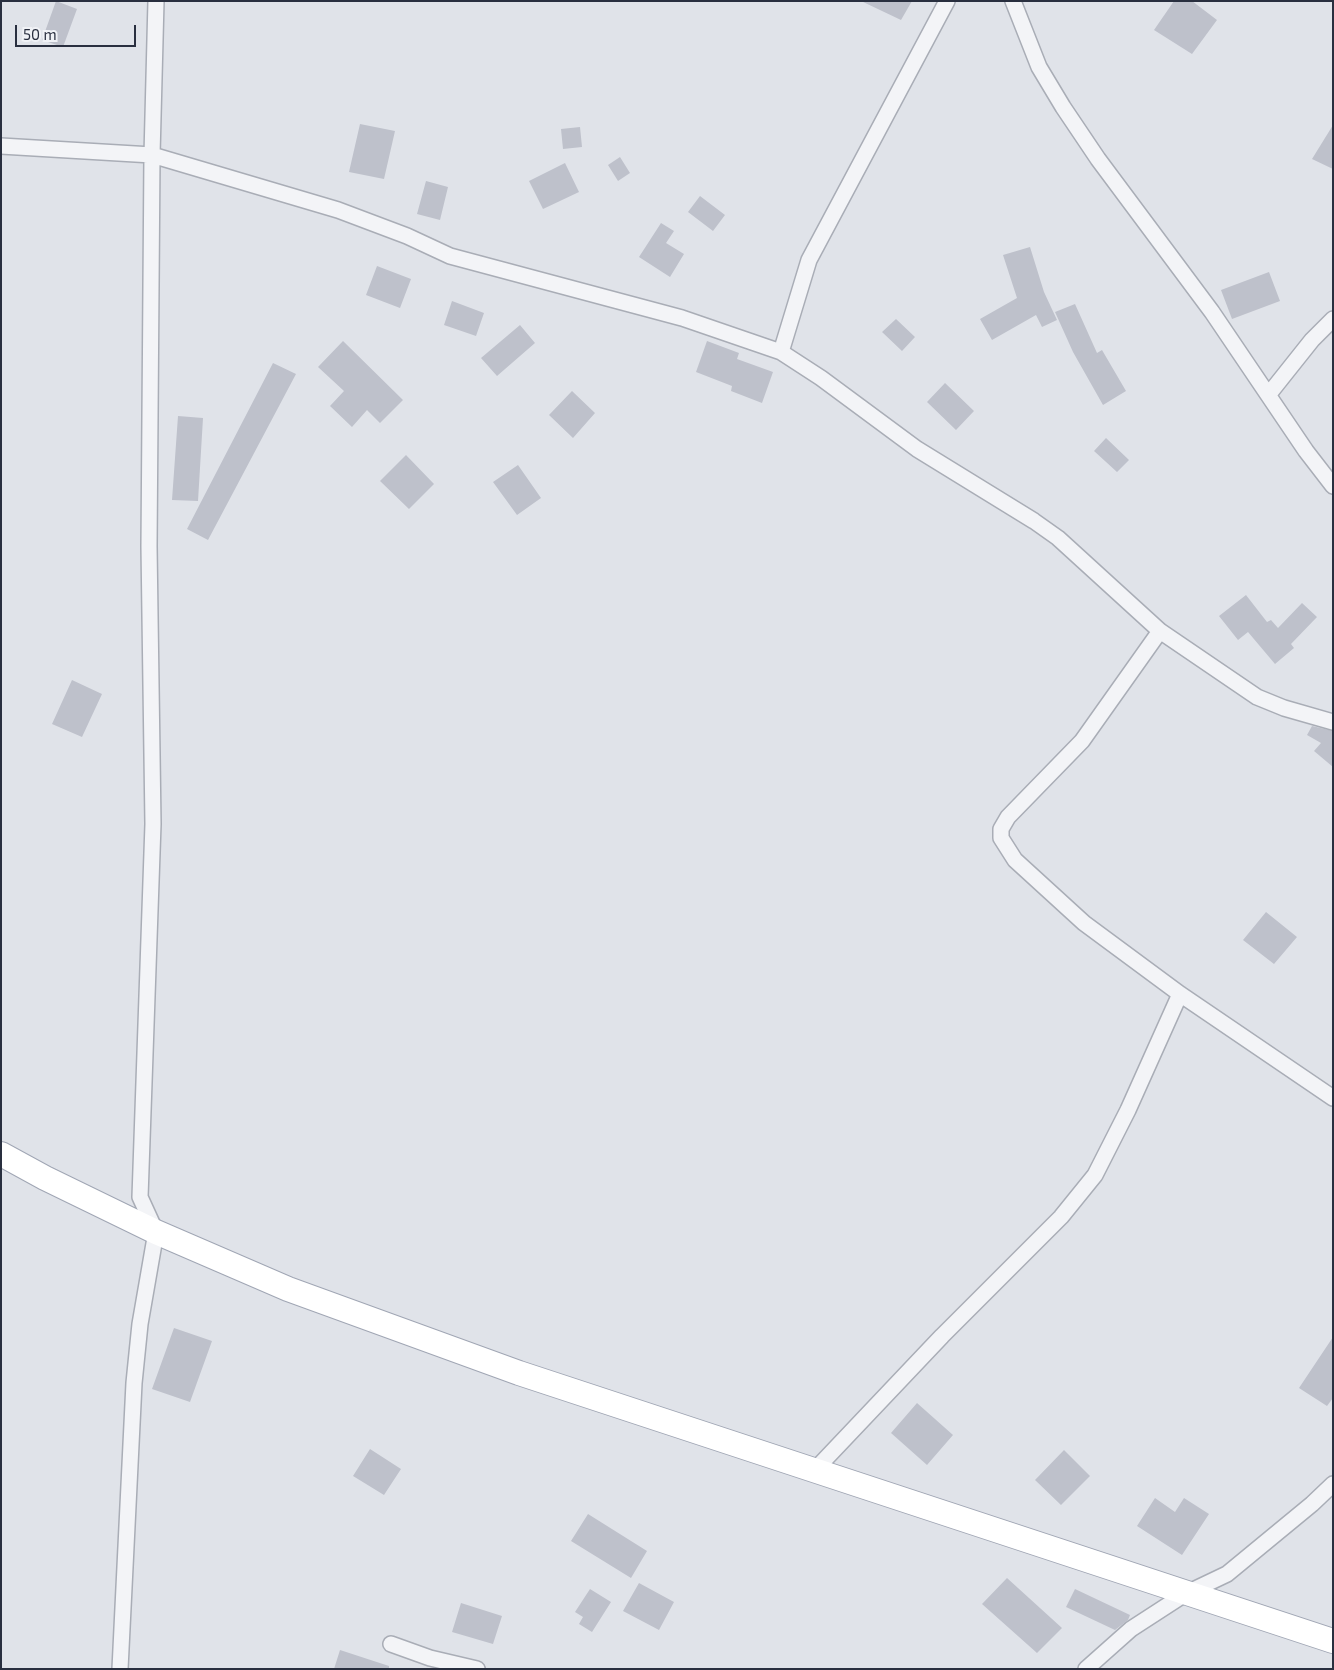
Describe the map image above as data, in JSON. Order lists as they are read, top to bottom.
{
  "scale_bar": "50 m"
}
